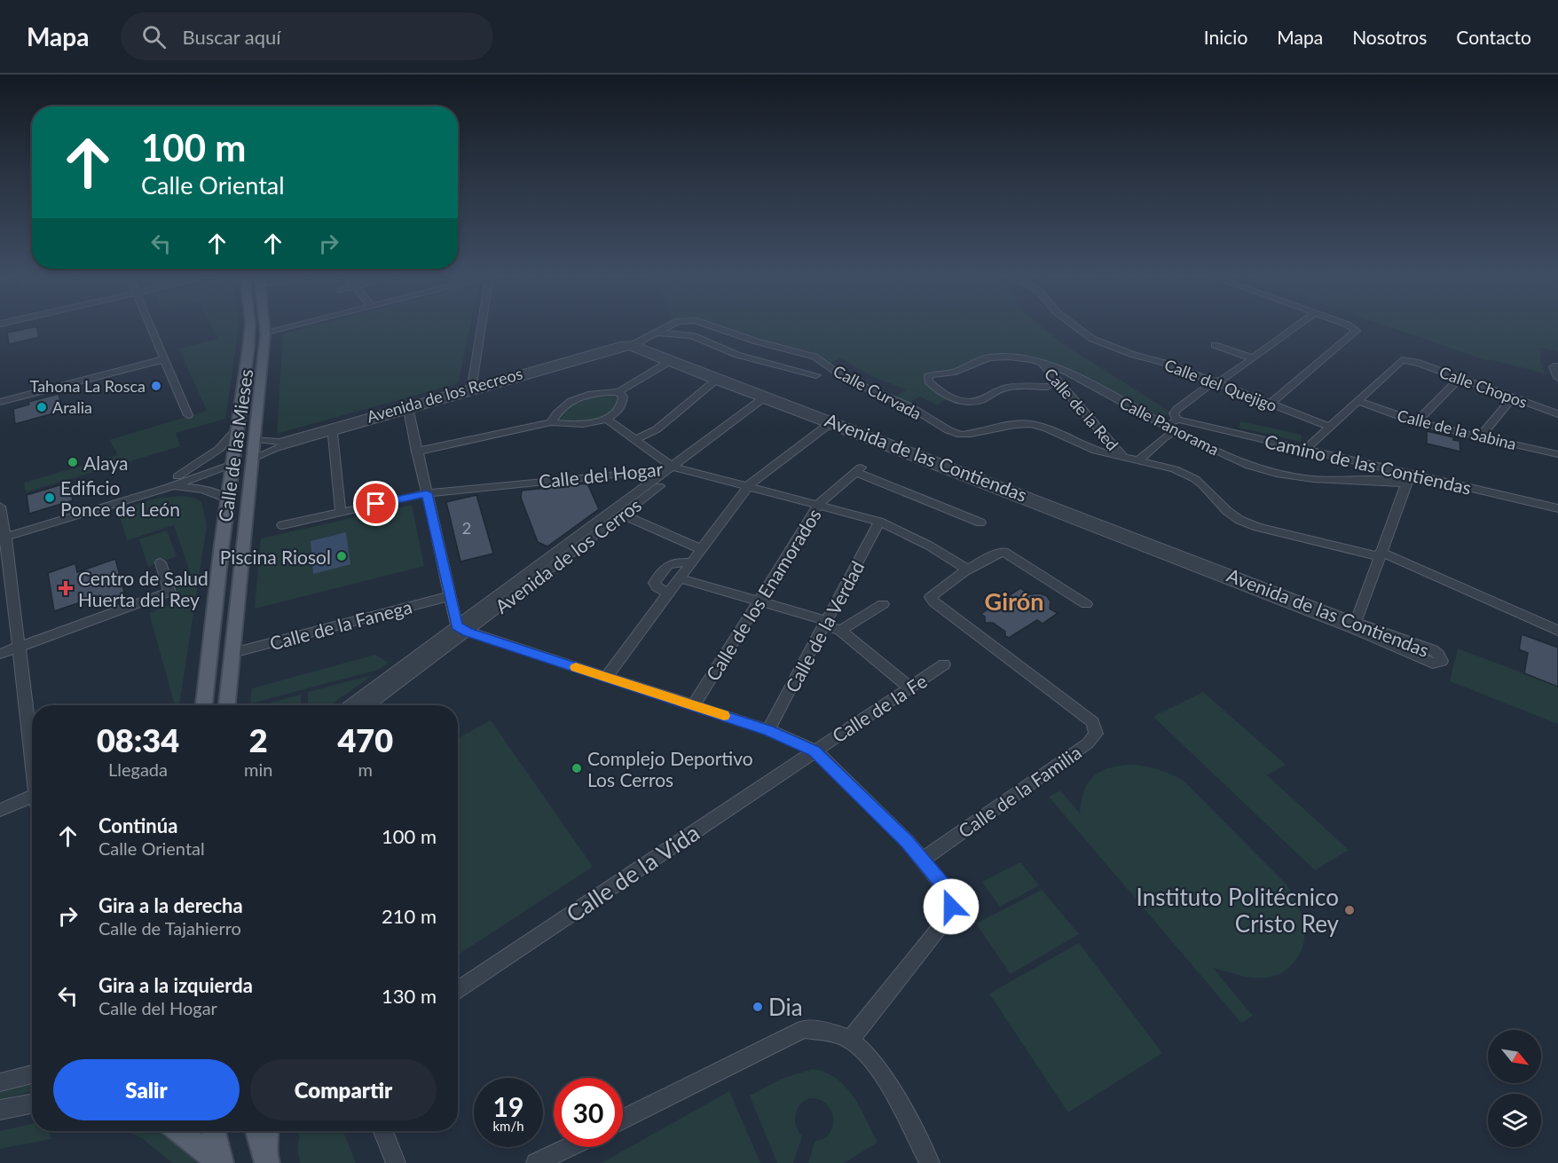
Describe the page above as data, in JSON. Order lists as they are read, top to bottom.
{
  "streets": {
    "main road": ["Calle de las Mieses"],
    "street": [
      "Calle del Quejigo",
      "Calle Chopos",
      "Calle Curvada",
      "Avenida de los Recreos",
      "Calle de la Red",
      "Calle Panorama",
      "Calle de la Sabina",
      "Avenida de las Contiendas",
      "Camino de las Contiendas",
      "Calle del Hogar",
      "Avenida de los Cerros",
      "Calle de los Enamorados",
      "Calle de la Fanega",
      "Calle de la Verdad",
      "Calle de la Fe",
      "Calle de la Familia",
      "Calle de la Vida"
    ]
  },
  "crossings": [
    ["Calle Chopos", "Calle de la Sabina"],
    ["Calle Curvada", "Avenida de los Recreos"],
    ["Calle Curvada", "Calle de la Red"],
    ["Calle Curvada", "Avenida de las Contiendas"],
    ["Avenida de los Recreos", "Calle de las Mieses"],
    ["Avenida de los Recreos", "Avenida de las Contiendas"],
    ["Calle de la Red", "Calle Panorama"],
    ["Calle Panorama", "Camino de las Contiendas"],
    ["Calle de las Mieses", "Calle de la Fanega"],
    ["Avenida de las Contiendas", "Avenida de los Cerros"],
    ["Calle del Hogar", "Avenida de los Cerros"],
    ["Calle del Hogar", "Calle de los Enamorados"],
    ["Calle del Hogar", "Calle de la Verdad"],
    ["Calle del Hogar", "Calle de la Familia"],
    ["Calle de la Fe", "Calle de la Vida"]
  ],
  "districts": ["Girón"],
  "places": {
    "other": [
      "Tahona La Rosca",
      "Aralia",
      "Alaya",
      "Edificio Ponce de León",
      "Piscina Riosol",
      "Complejo Deportivo Los Cerros",
      "Instituto Politécnico Cristo Rey",
      "Dia"
    ],
    "health": ["Centro de Salud Huerta del Rey"]
  },
  "house_numbers": ["2"],
  "north": "bottom right",
  "page": {
    "header": "Mapa",
    "search": "Buscar aquí",
    "nav": [
      "Inicio",
      "Mapa",
      "Nosotros",
      "Contacto"
    ],
    "turn": ["100 m", "Calle Oriental"],
    "eta": [
      "08:34",
      "Llegada",
      "2",
      "min",
      "470",
      "m"
    ],
    "list": [
      {
        "name": "Continúa",
        "note": "Calle Oriental",
        "value": "100 m"
      },
      {
        "name": "Gira a la derecha",
        "note": "Calle de Tajahierro",
        "value": "210 m"
      },
      {
        "name": "Gira a la izquierda",
        "note": "Calle del Hogar",
        "value": "130 m"
      }
    ],
    "buttons": ["Salir", "Compartir"],
    "speed": "19 km/h",
    "limit": "30"
  }
}
